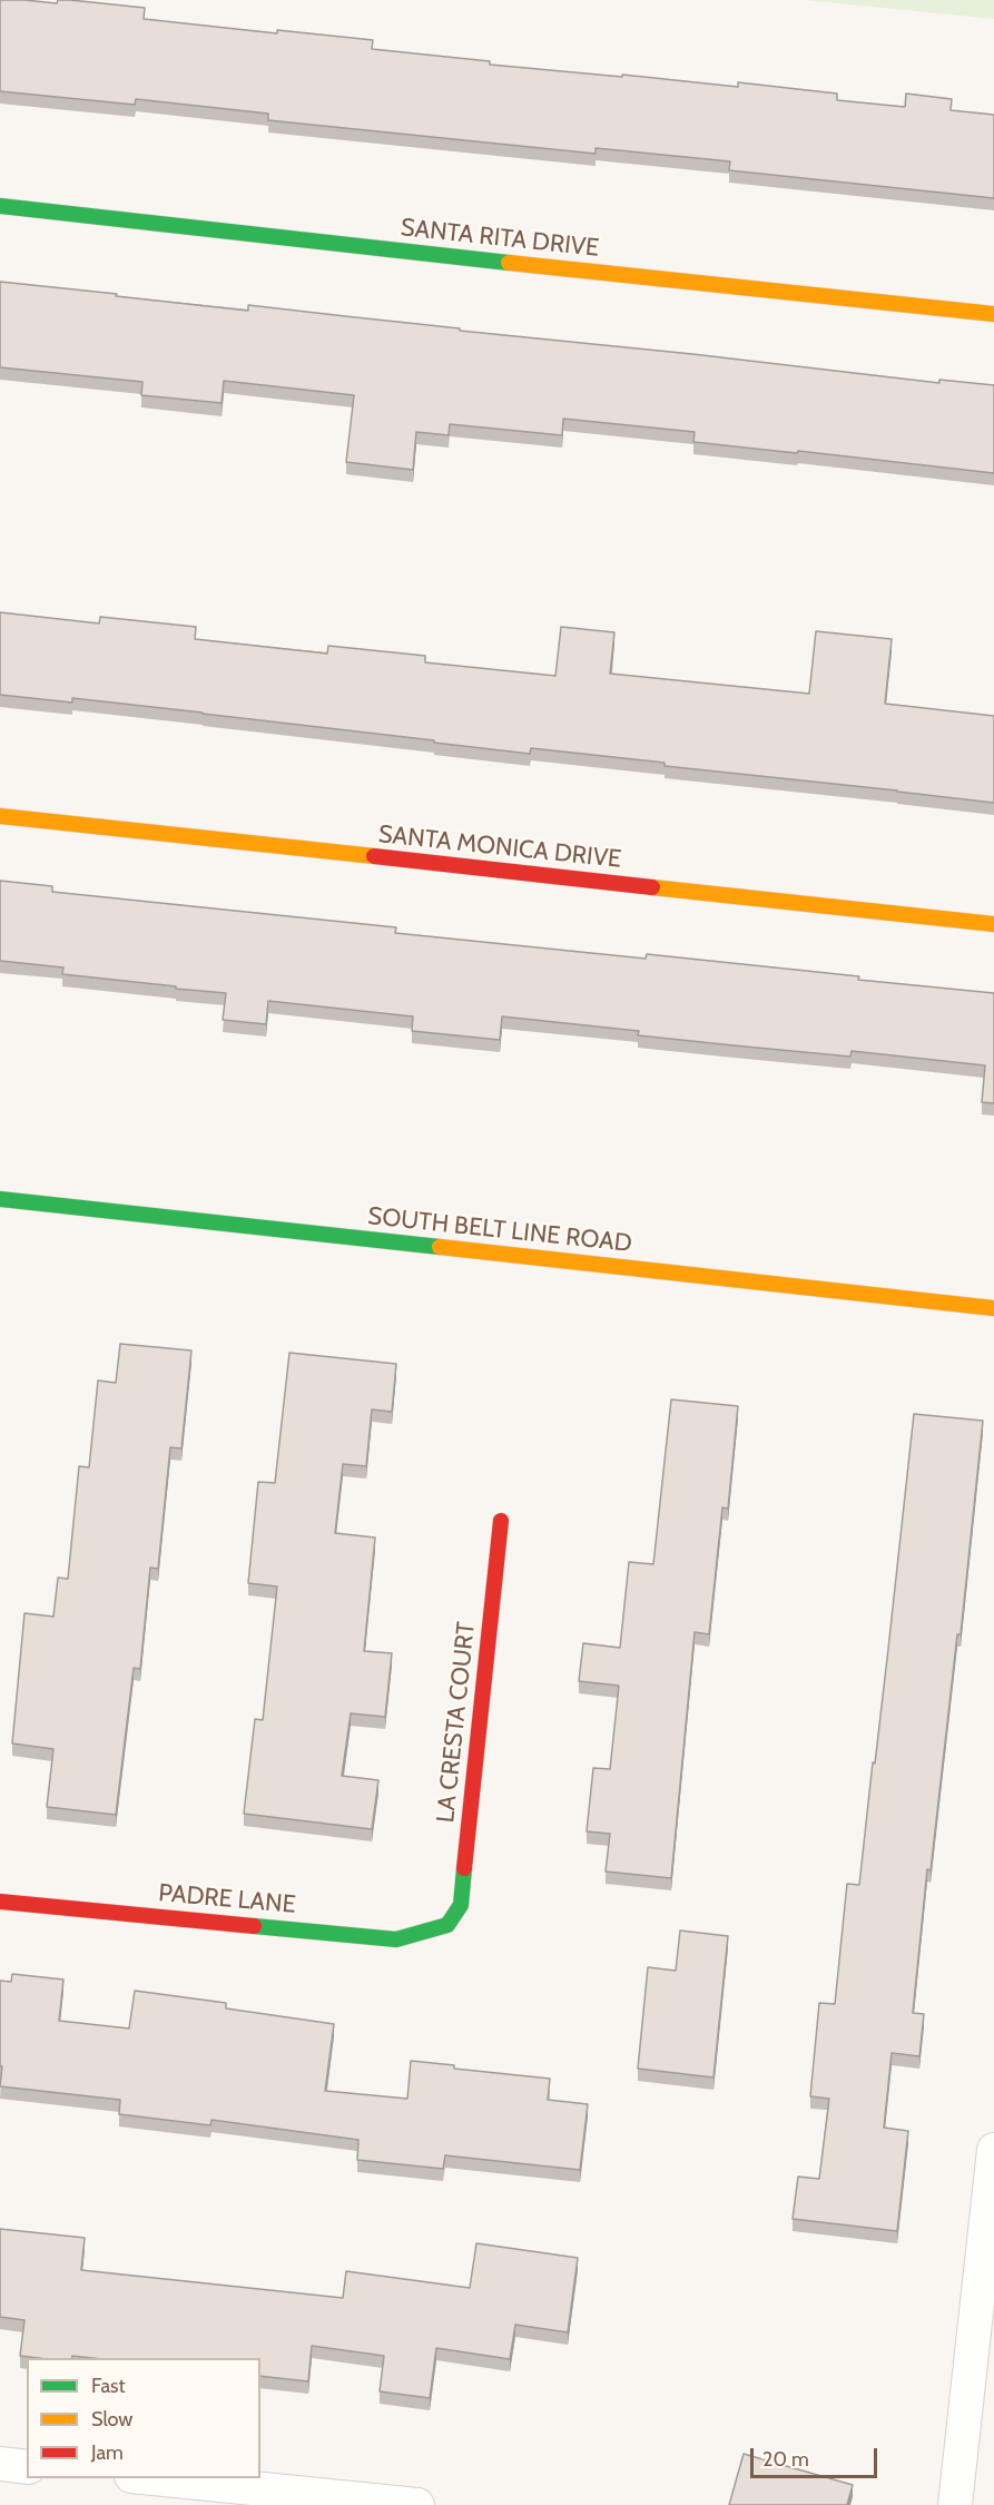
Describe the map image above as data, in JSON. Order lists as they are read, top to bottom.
{
  "streets": {
    "street": [
      "SANTA RITA DRIVE",
      "SANTA MONICA DRIVE",
      "SOUTH BELT LINE ROAD",
      "LA CRESTA COURT",
      "PADRE LANE"
    ]
  },
  "crossings": [
    ["LA CRESTA COURT", "PADRE LANE"]
  ],
  "legend": ["Fast", "Slow", "Jam"],
  "scale_bar": "20 m"
}
